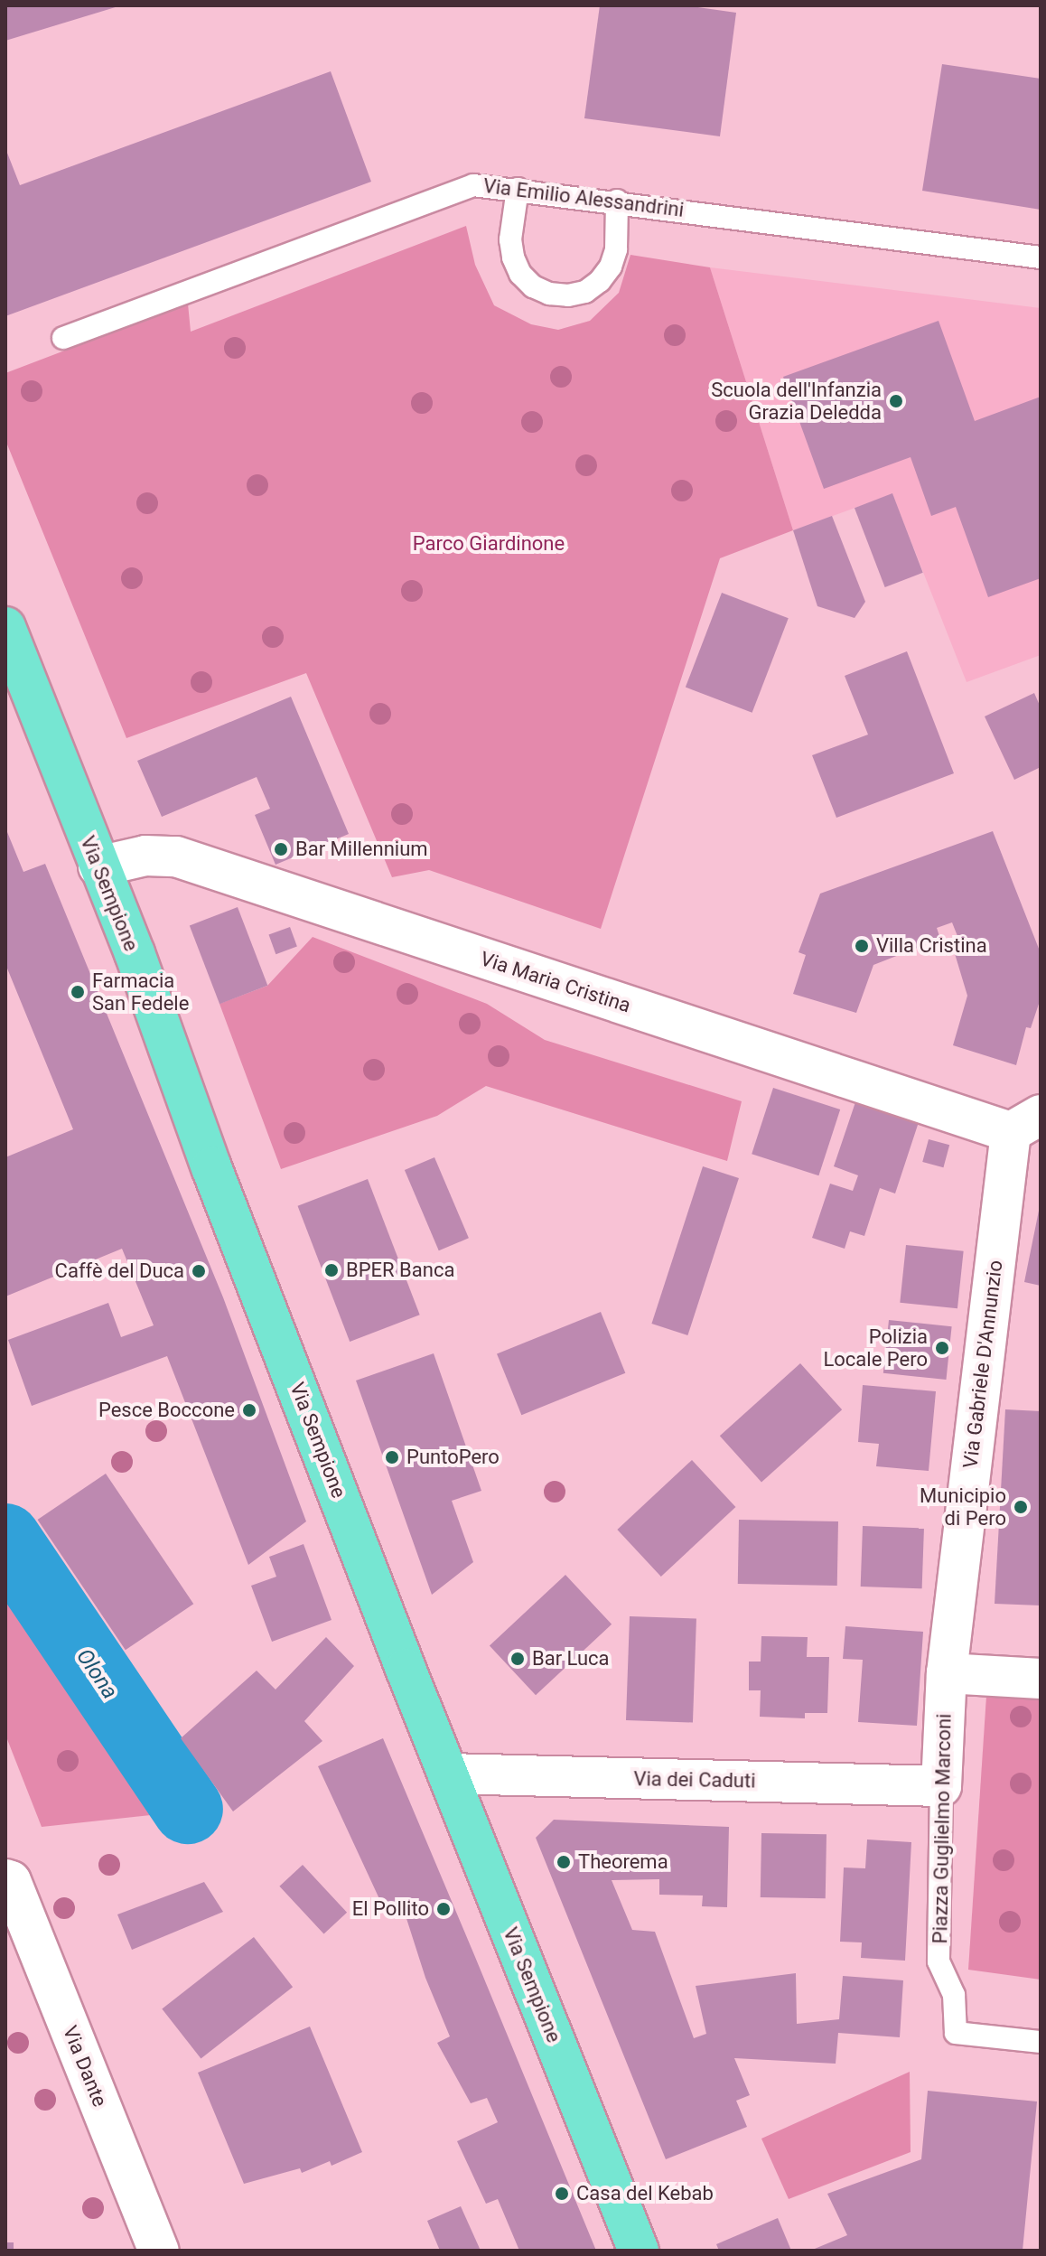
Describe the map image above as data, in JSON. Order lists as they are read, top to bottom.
{
  "streets": {
    "main road": ["Via Sempione"],
    "street": [
      "Via Maria Cristina",
      "Via Gabriele D'Annunzio",
      "Via dei Caduti",
      "Piazza Guglielmo Marconi",
      "Via Dante"
    ],
    "lane": ["Via Emilio Alessandrini"]
  },
  "crossings": [
    ["Via Sempione", "Via Maria Cristina"],
    ["Via Sempione", "Via dei Caduti"],
    ["Via Maria Cristina", "Via Gabriele D'Annunzio"],
    ["Via Gabriele D'Annunzio", "Piazza Guglielmo Marconi"],
    ["Via dei Caduti", "Piazza Guglielmo Marconi"]
  ],
  "water": ["Olona"],
  "parks": ["Parco Giardinone"],
  "places": [
    "Scuola dell'Infanzia Grazia Deledda",
    "Bar Millennium",
    "Villa Cristina",
    "Farmacia San Fedele",
    "BPER Banca",
    "Caffè del Duca",
    "Polizia Locale Pero",
    "Pesce Boccone",
    "PuntoPero",
    "Municipio di Pero",
    "Bar Luca",
    "Theorema",
    "El Pollito",
    "Casa del Kebab"
  ]
}
